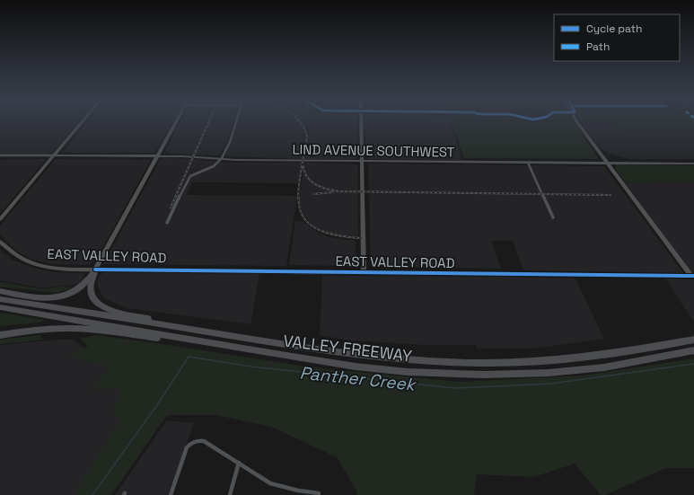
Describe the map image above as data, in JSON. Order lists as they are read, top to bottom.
{
  "streets": {
    "highway": ["VALLEY FREEWAY"],
    "main road": ["LIND AVENUE SOUTHWEST", "EAST VALLEY ROAD"]
  },
  "water": ["Panther Creek"],
  "legend": ["Cycle path", "Path"]
}
